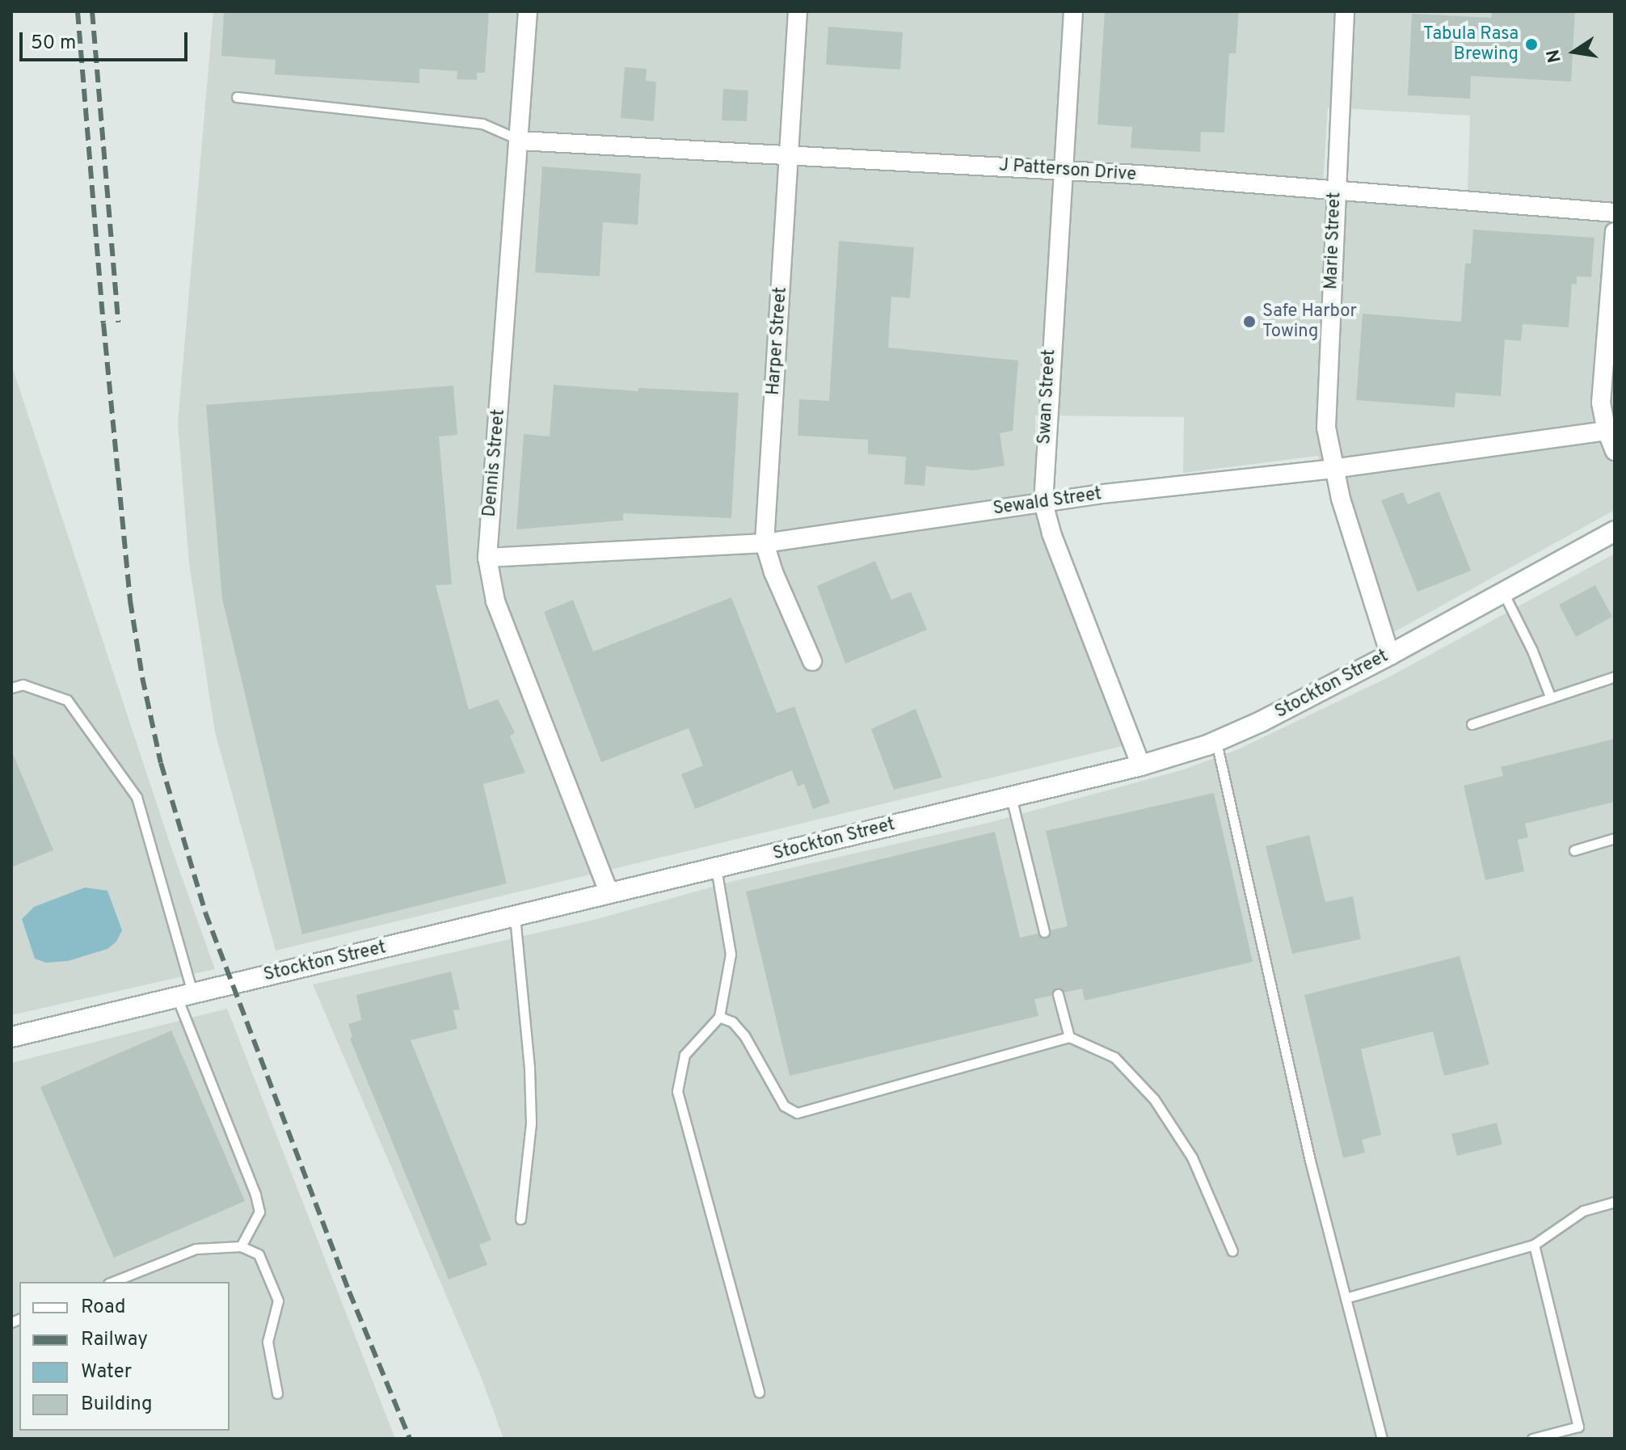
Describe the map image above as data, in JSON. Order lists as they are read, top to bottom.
{
  "streets": {
    "main road": ["Stockton Street"],
    "street": [
      "J Patterson Drive",
      "Marie Street",
      "Harper Street",
      "Swan Street",
      "Dennis Street",
      "Sewald Street"
    ]
  },
  "crossings": [
    ["J Patterson Drive", "Marie Street"],
    ["J Patterson Drive", "Harper Street"],
    ["J Patterson Drive", "Swan Street"],
    ["J Patterson Drive", "Dennis Street"],
    ["Marie Street", "Sewald Street"],
    ["Marie Street", "Stockton Street"],
    ["Harper Street", "Sewald Street"],
    ["Swan Street", "Sewald Street"],
    ["Swan Street", "Stockton Street"],
    ["Dennis Street", "Sewald Street"],
    ["Dennis Street", "Stockton Street"]
  ],
  "places": ["Tabula Rasa Brewing", "Safe Harbor Towing"],
  "legend": [
    "Road",
    "Railway",
    "Water",
    "Building"
  ],
  "scale_bar": "50 m",
  "north": "left"
}
